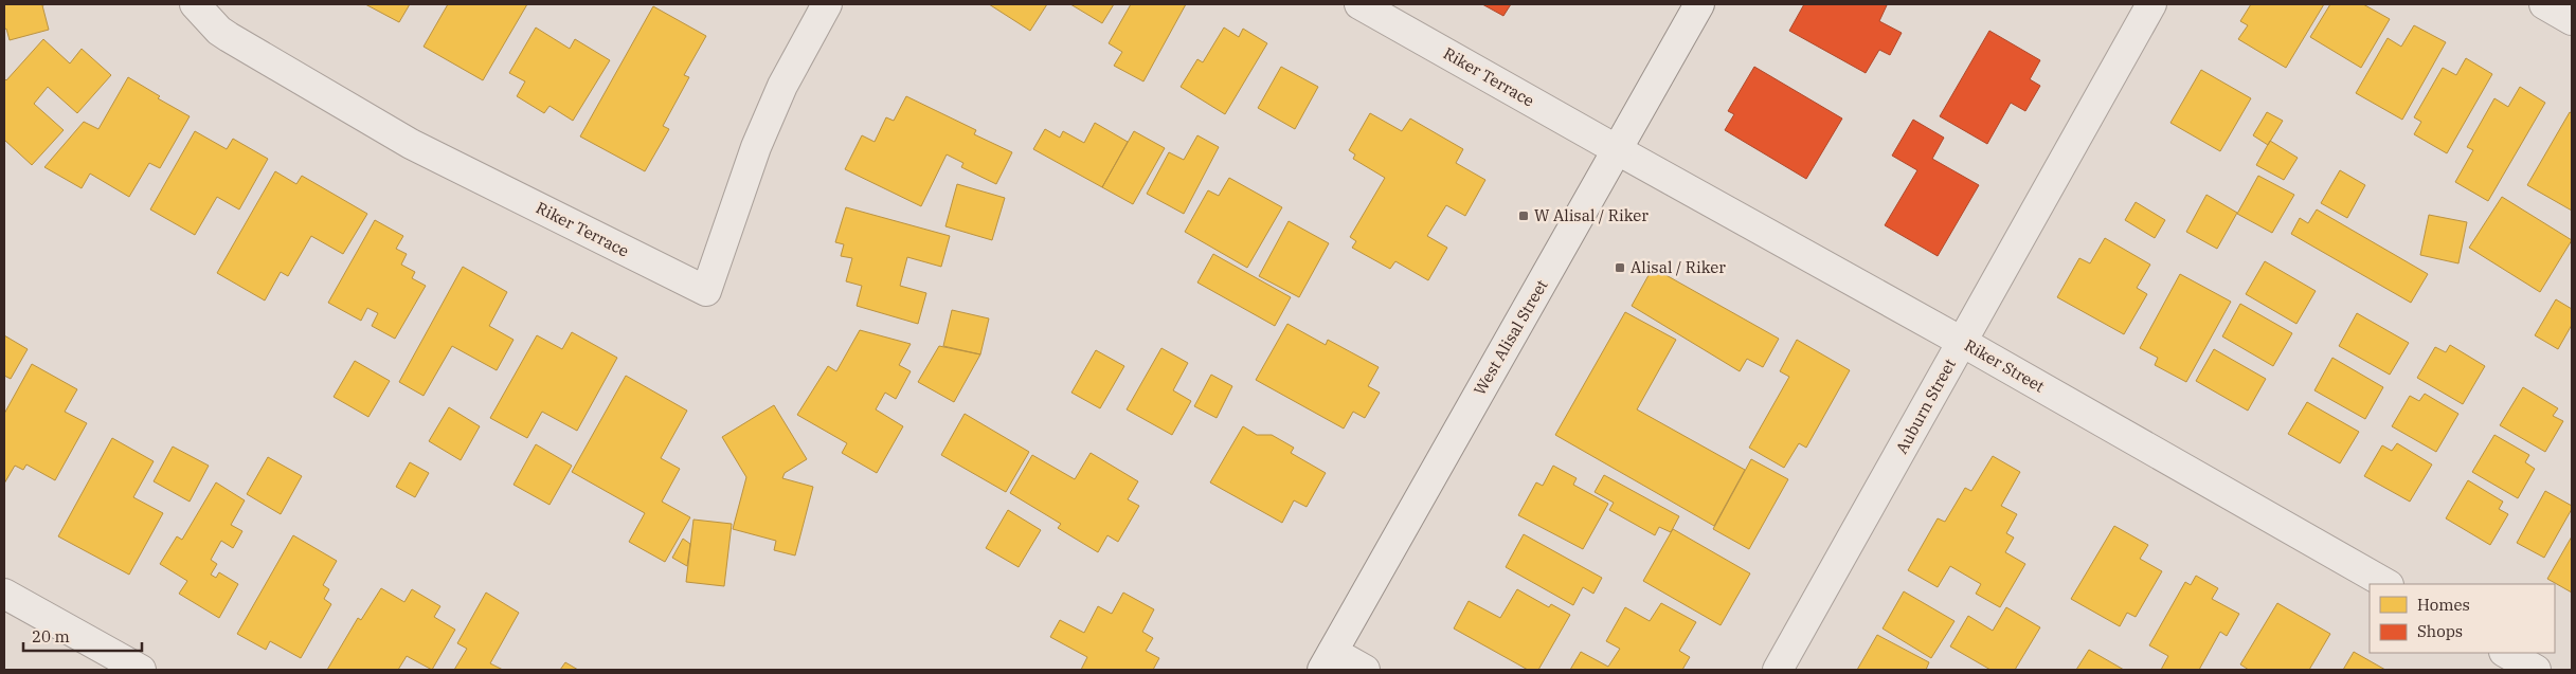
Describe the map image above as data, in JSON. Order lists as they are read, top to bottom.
{
  "streets": {
    "street": [
      "Riker Terrace",
      "West Alisal Street",
      "Riker Street",
      "Auburn Street"
    ]
  },
  "crossings": [
    ["Riker Terrace", "West Alisal Street"],
    ["Riker Terrace", "Riker Street"],
    ["West Alisal Street", "Riker Street"],
    ["Riker Street", "Auburn Street"]
  ],
  "places": {
    "transit": ["W Alisal / Riker", "Alisal / Riker"]
  },
  "legend": ["Homes", "Shops"],
  "scale_bar": "20 m"
}
